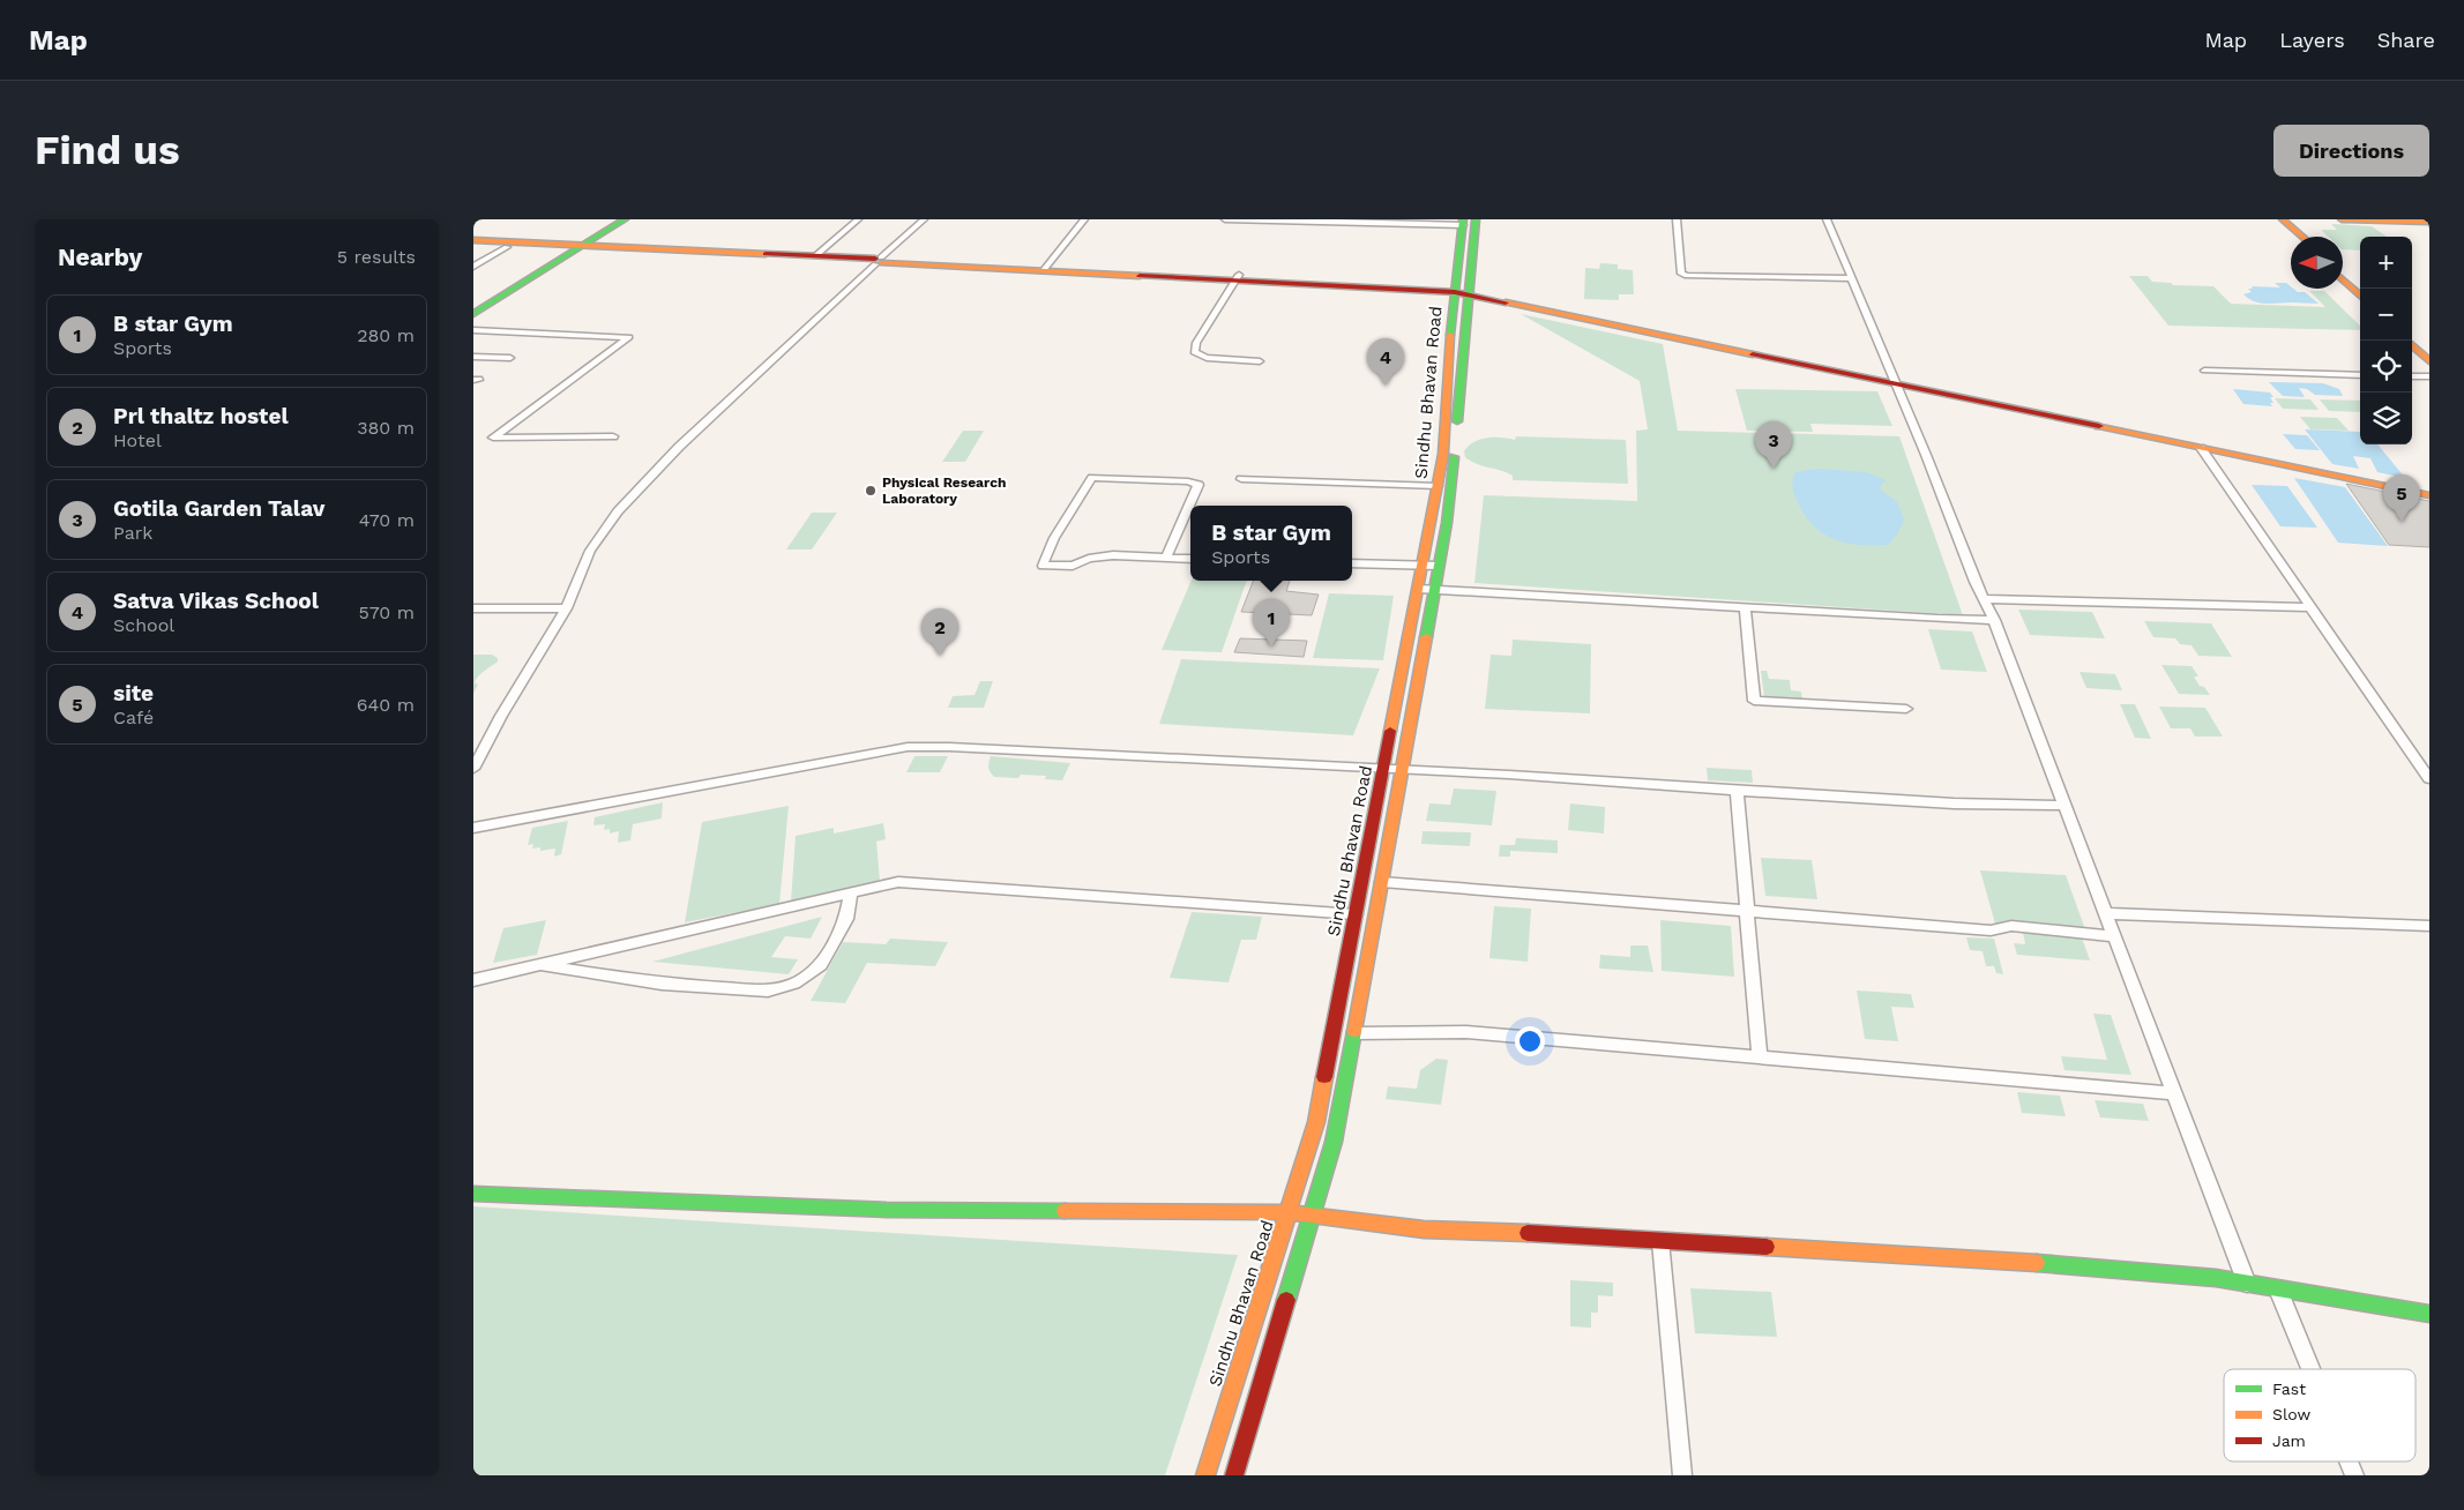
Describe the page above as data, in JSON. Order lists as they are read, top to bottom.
{
  "streets": {
    "main road": ["Sindhu Bhavan Road"]
  },
  "places": ["Physical Research Laboratory"],
  "legend": ["Fast", "Slow", "Jam"],
  "north": "left",
  "page": {
    "header": "Map",
    "nav": ["Map", "Layers", "Share"],
    "buttons": "Directions",
    "title": "Find us",
    "heading": ["Nearby", "5 results"],
    "map_buttons": ["+", "−"],
    "list": [
      {
        "mark": "1",
        "name": "B star Gym",
        "note": "Sports",
        "value": "280 m"
      },
      {
        "mark": "2",
        "name": "Prl thaltz hostel",
        "note": "Hotel",
        "value": "380 m"
      },
      {
        "mark": "3",
        "name": "Gotila Garden Talav",
        "note": "Park",
        "value": "470 m"
      },
      {
        "mark": "4",
        "name": "Satva Vikas School",
        "note": "School",
        "value": "570 m"
      },
      {
        "mark": "5",
        "name": "site",
        "note": "Café",
        "value": "640 m"
      }
    ],
    "pins": [
      "4",
      "3",
      "5",
      "1",
      "2"
    ],
    "popup": ["B star Gym", "Sports"]
  }
}
